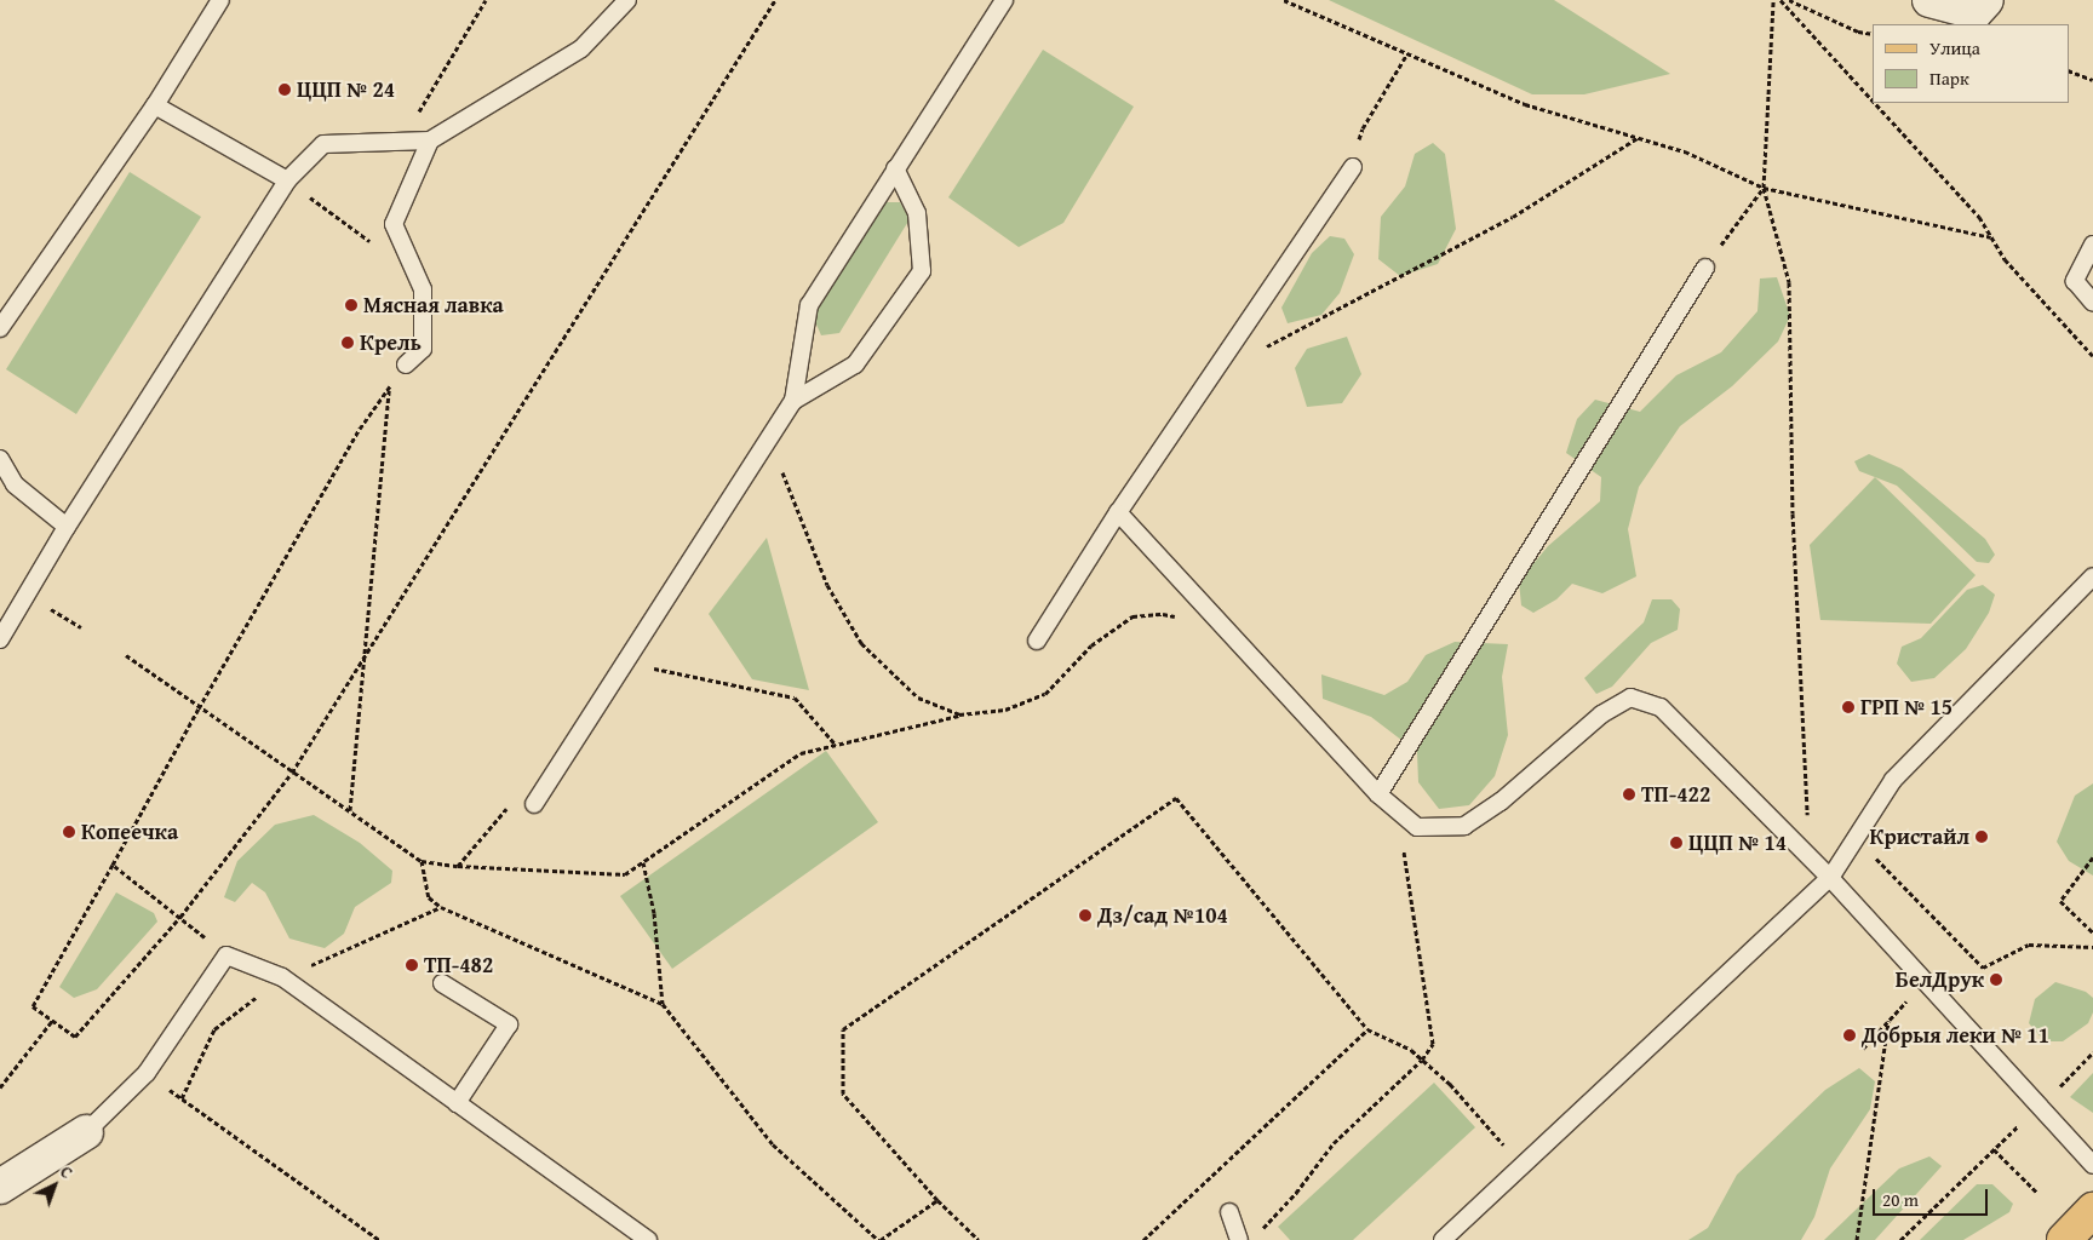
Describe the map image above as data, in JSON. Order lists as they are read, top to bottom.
{
  "places": [
    "ЦЦП № 24",
    "Мясная лавка",
    "Крель",
    "ГРП № 15",
    "ТП-422",
    "Копеечка",
    "Кристайл",
    "ЦЦП № 14",
    "Дз/сад №104",
    "ТП-482",
    "БелДрук",
    "Добрыя леки № 11"
  ],
  "legend": ["Улица", "Парк"],
  "scale_bar": "20 m",
  "north": "top right"
}
